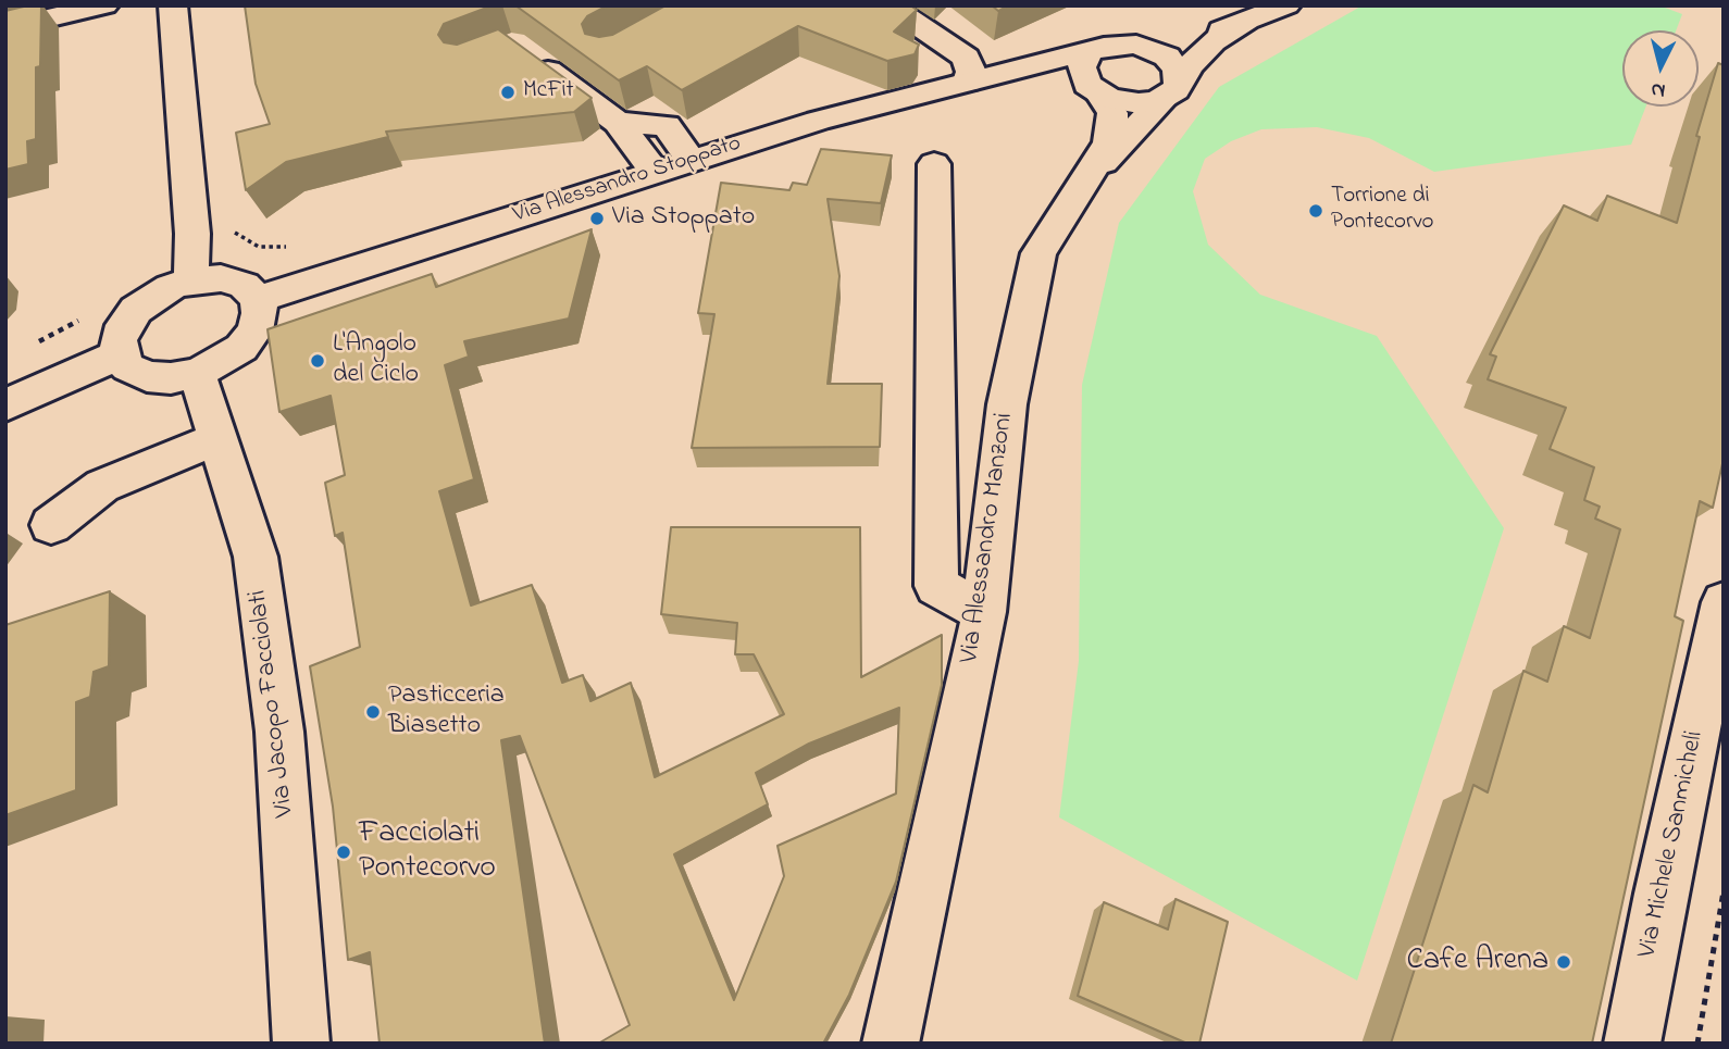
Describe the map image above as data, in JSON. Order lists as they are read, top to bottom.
{
  "streets": {
    "street": [
      "Via Alessandro Stoppato",
      "Via Alessandro Manzoni",
      "Via Jacopo Facciolati",
      "Via Michele Sanmicheli"
    ]
  },
  "crossings": [
    ["Via Alessandro Stoppato", "Via Alessandro Manzoni"],
    ["Via Alessandro Stoppato", "Via Jacopo Facciolati"]
  ],
  "places": [
    "McFit",
    "Torrione di Pontecorvo",
    "Via Stoppato",
    "L'Angolo del Ciclo",
    "Pasticceria Biasetto",
    "Facciolati Pontecorvo",
    "Cafe Arena"
  ],
  "north": "bottom"
}
